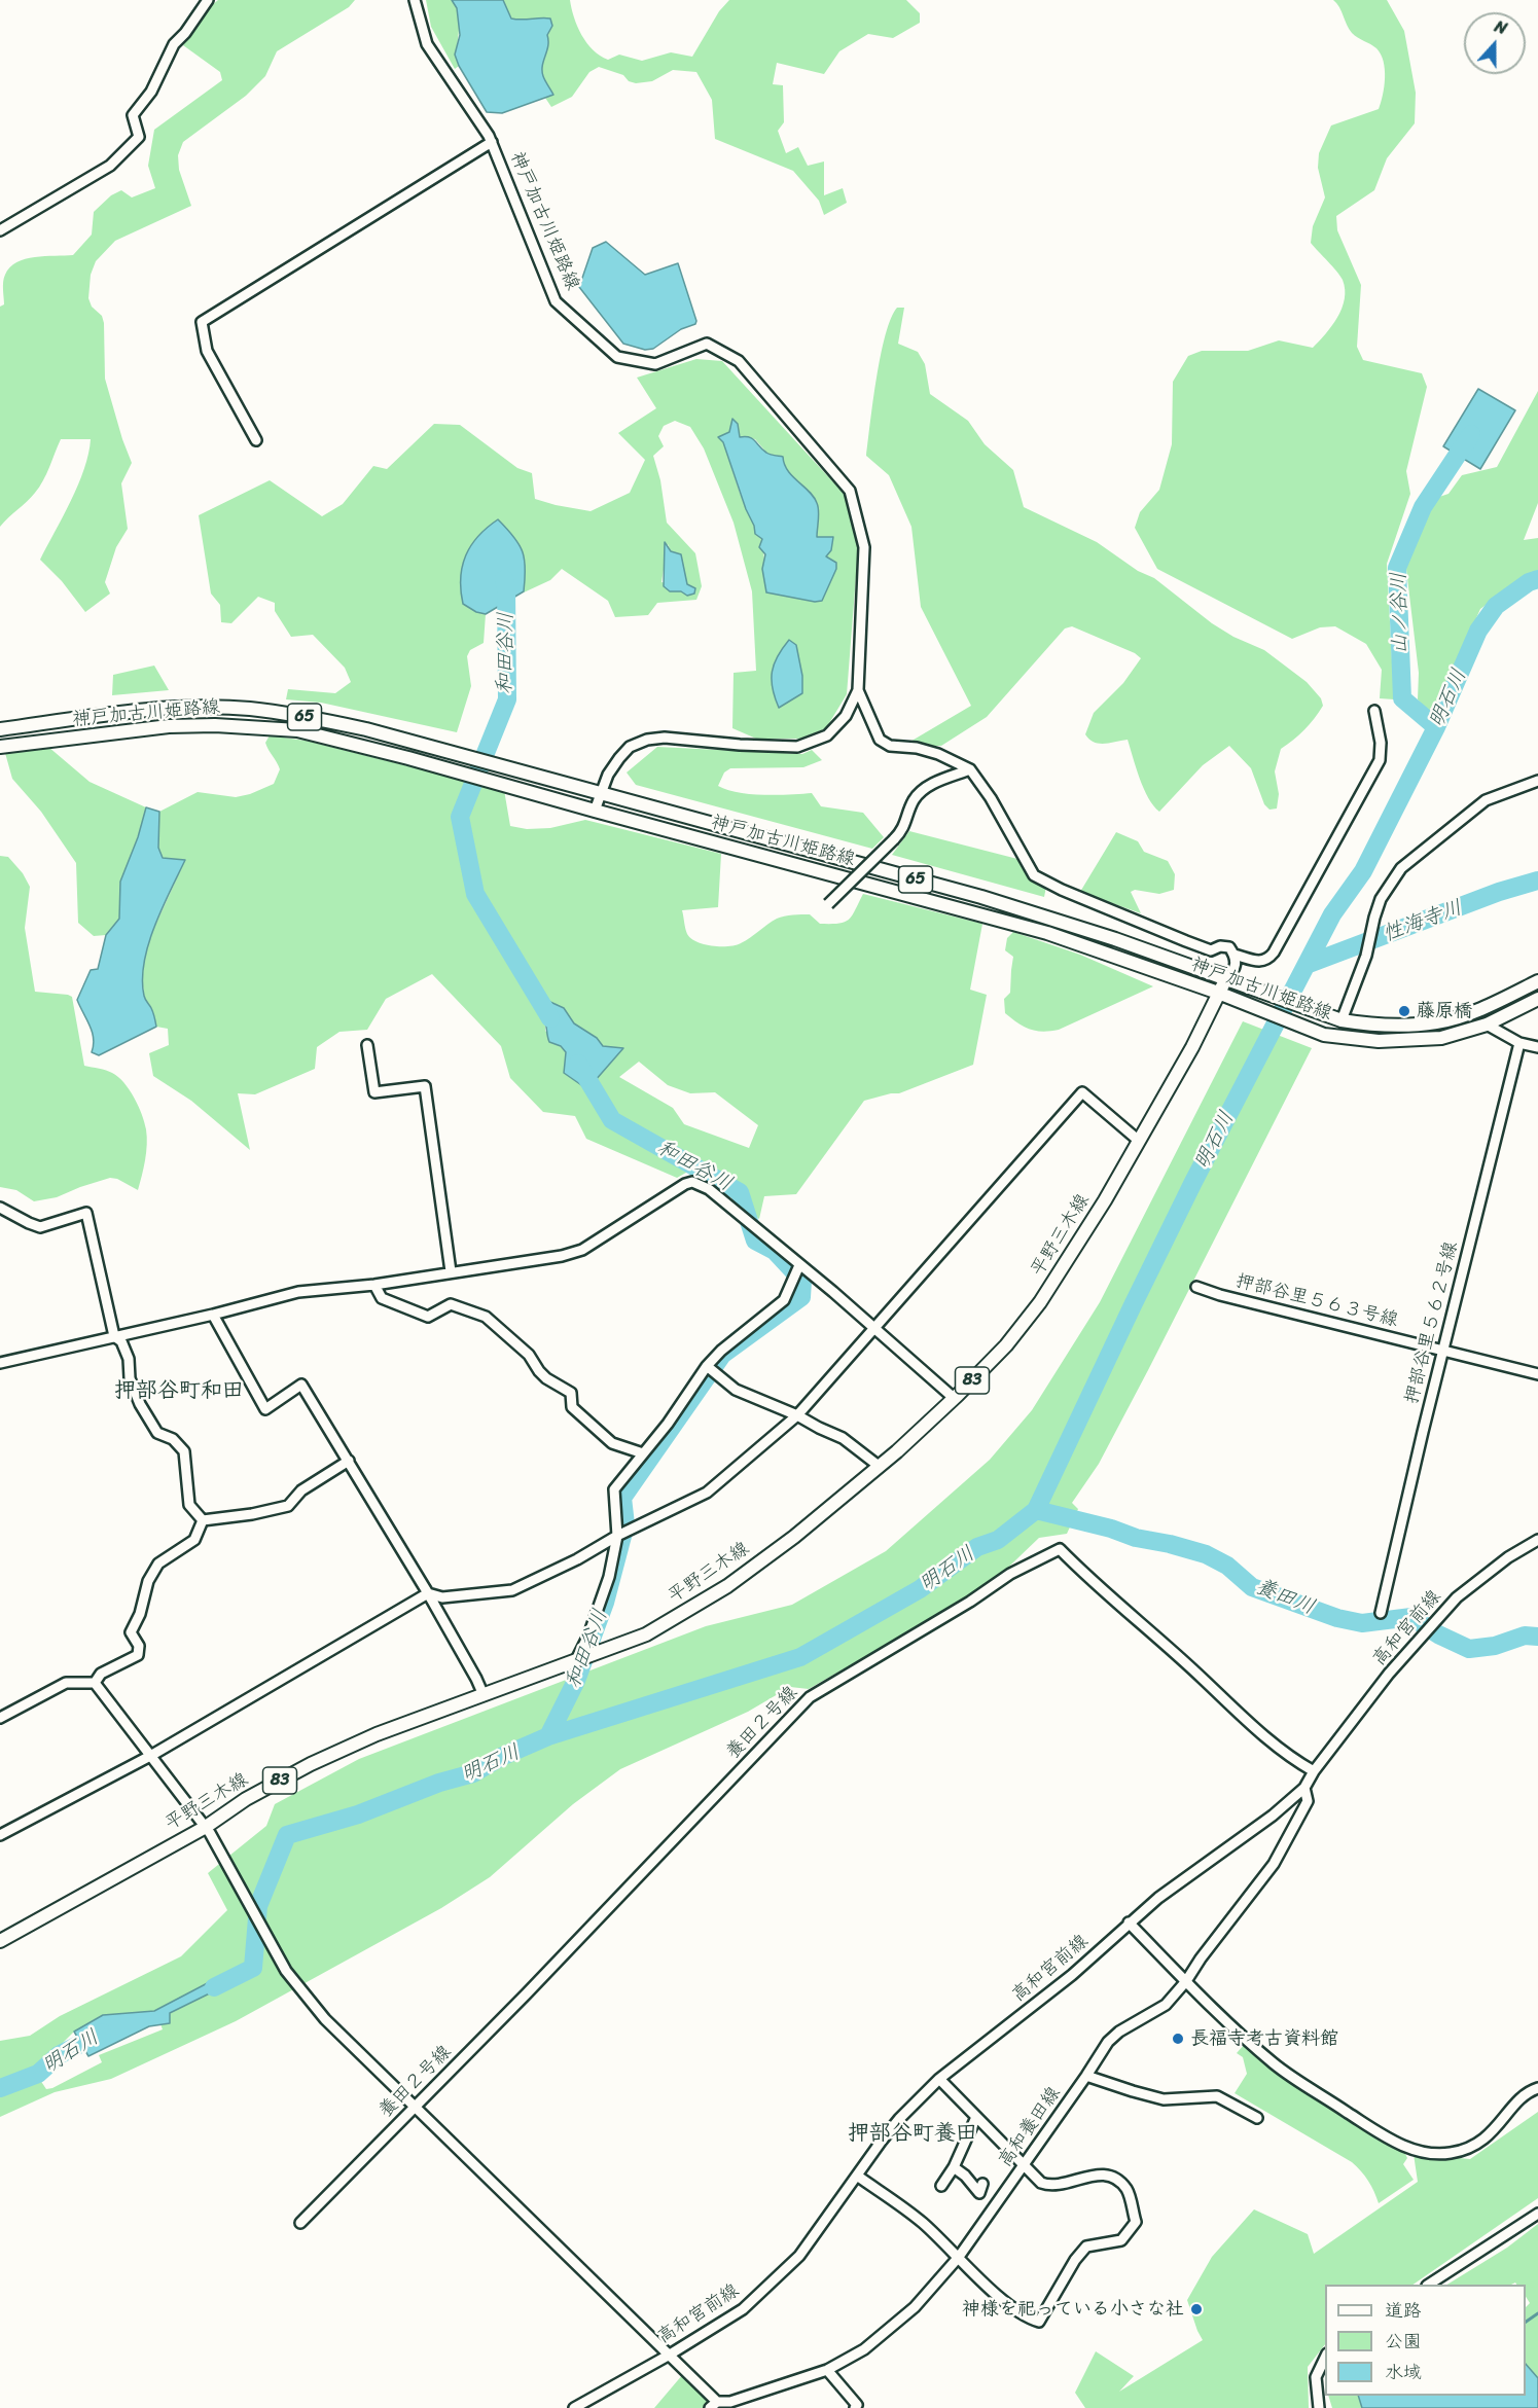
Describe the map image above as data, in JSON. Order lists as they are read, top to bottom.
{
  "streets": {
    "main road": [
      "神戸加古川姫路線",
      "65",
      "平野三木線",
      "83"
    ],
    "street": [
      "押部谷里５６３号線",
      "押部谷里５６２号線",
      "高和宮前線",
      "養田２号線",
      "高和養田線"
    ]
  },
  "crossings": [
    ["神戸加古川姫路線", "平野三木線"],
    ["押部谷里５６３号線", "押部谷里５６２号線"],
    ["高和宮前線", "養田２号線"],
    ["高和宮前線", "高和養田線"]
  ],
  "districts": ["押部谷町和田", "押部谷町養田"],
  "water": [
    "山ノ谷川",
    "和田谷川",
    "明石川",
    "性海寺川",
    "養田川"
  ],
  "places": ["藤原橋", "長福寺考古資料館", "神様を祀っている小さな社"],
  "legend": ["道路", "公園", "水域"],
  "north": "top"
}
